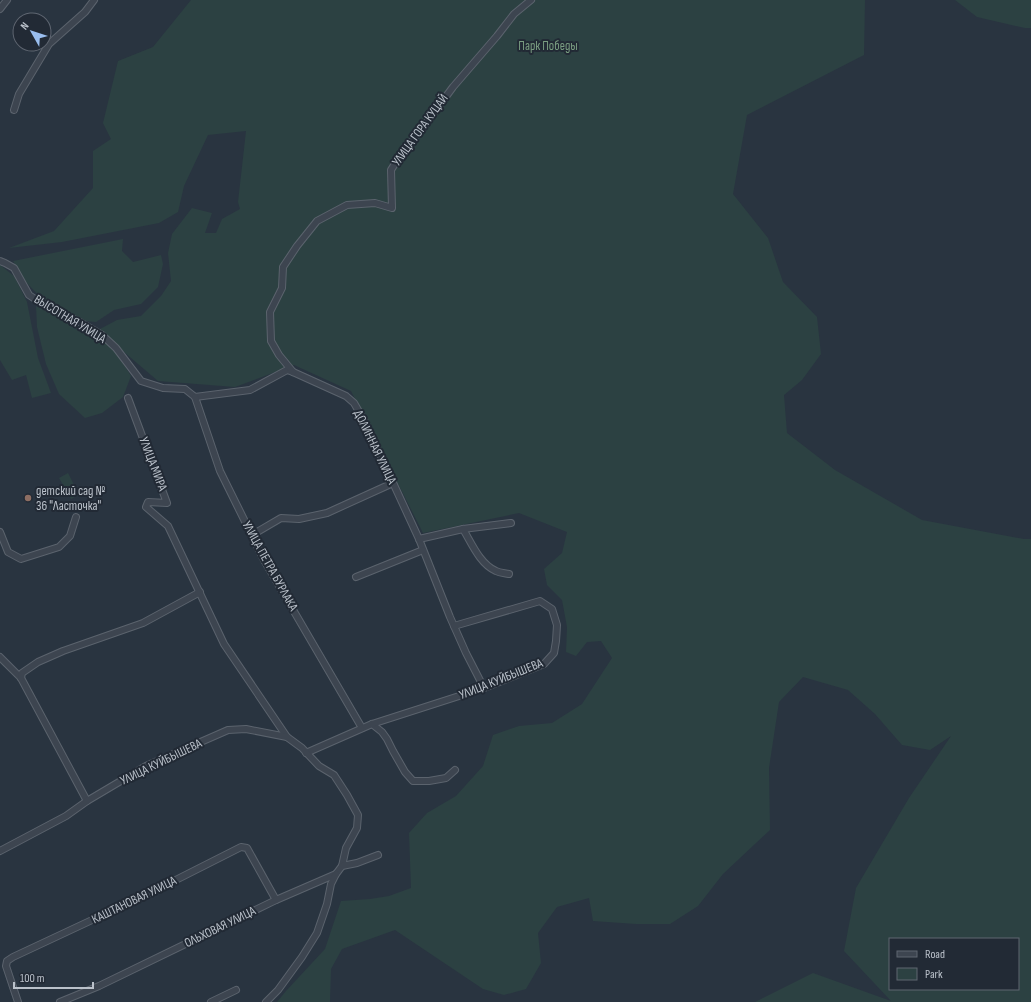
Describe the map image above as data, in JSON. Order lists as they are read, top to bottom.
{
  "streets": {
    "street": [
      "УЛИЦА ГОРА КУЦАЙ",
      "ВЫСОТНАЯ УЛИЦА",
      "ДОЛИННАЯ УЛИЦА",
      "УЛИЦА МИРА",
      "УЛИЦА ПЕТРА БУРЛАКА",
      "УЛИЦА КУЙБЫШЕВА",
      "КАШТАНОВАЯ УЛИЦА",
      "ОЛЬХОВАЯ УЛИЦА"
    ]
  },
  "crossings": [
    ["УЛИЦА ГОРА КУЦАЙ", "ДОЛИННАЯ УЛИЦА"],
    ["ВЫСОТНАЯ УЛИЦА", "УЛИЦА ПЕТРА БУРЛАКА"],
    ["ДОЛИННАЯ УЛИЦА", "УЛИЦА КУЙБЫШЕВА"],
    ["УЛИЦА МИРА", "УЛИЦА КУЙБЫШЕВА"],
    ["УЛИЦА ПЕТРА БУРЛАКА", "УЛИЦА КУЙБЫШЕВА"],
    ["УЛИЦА КУЙБЫШЕВА", "ОЛЬХОВАЯ УЛИЦА"],
    ["КАШТАНОВАЯ УЛИЦА", "ОЛЬХОВАЯ УЛИЦА"]
  ],
  "parks": ["Парк Победы"],
  "places": ["детский сад № 36 \"Ласточка\""],
  "legend": ["Road", "Park"],
  "scale_bar": "100 m",
  "north": "top left"
}
